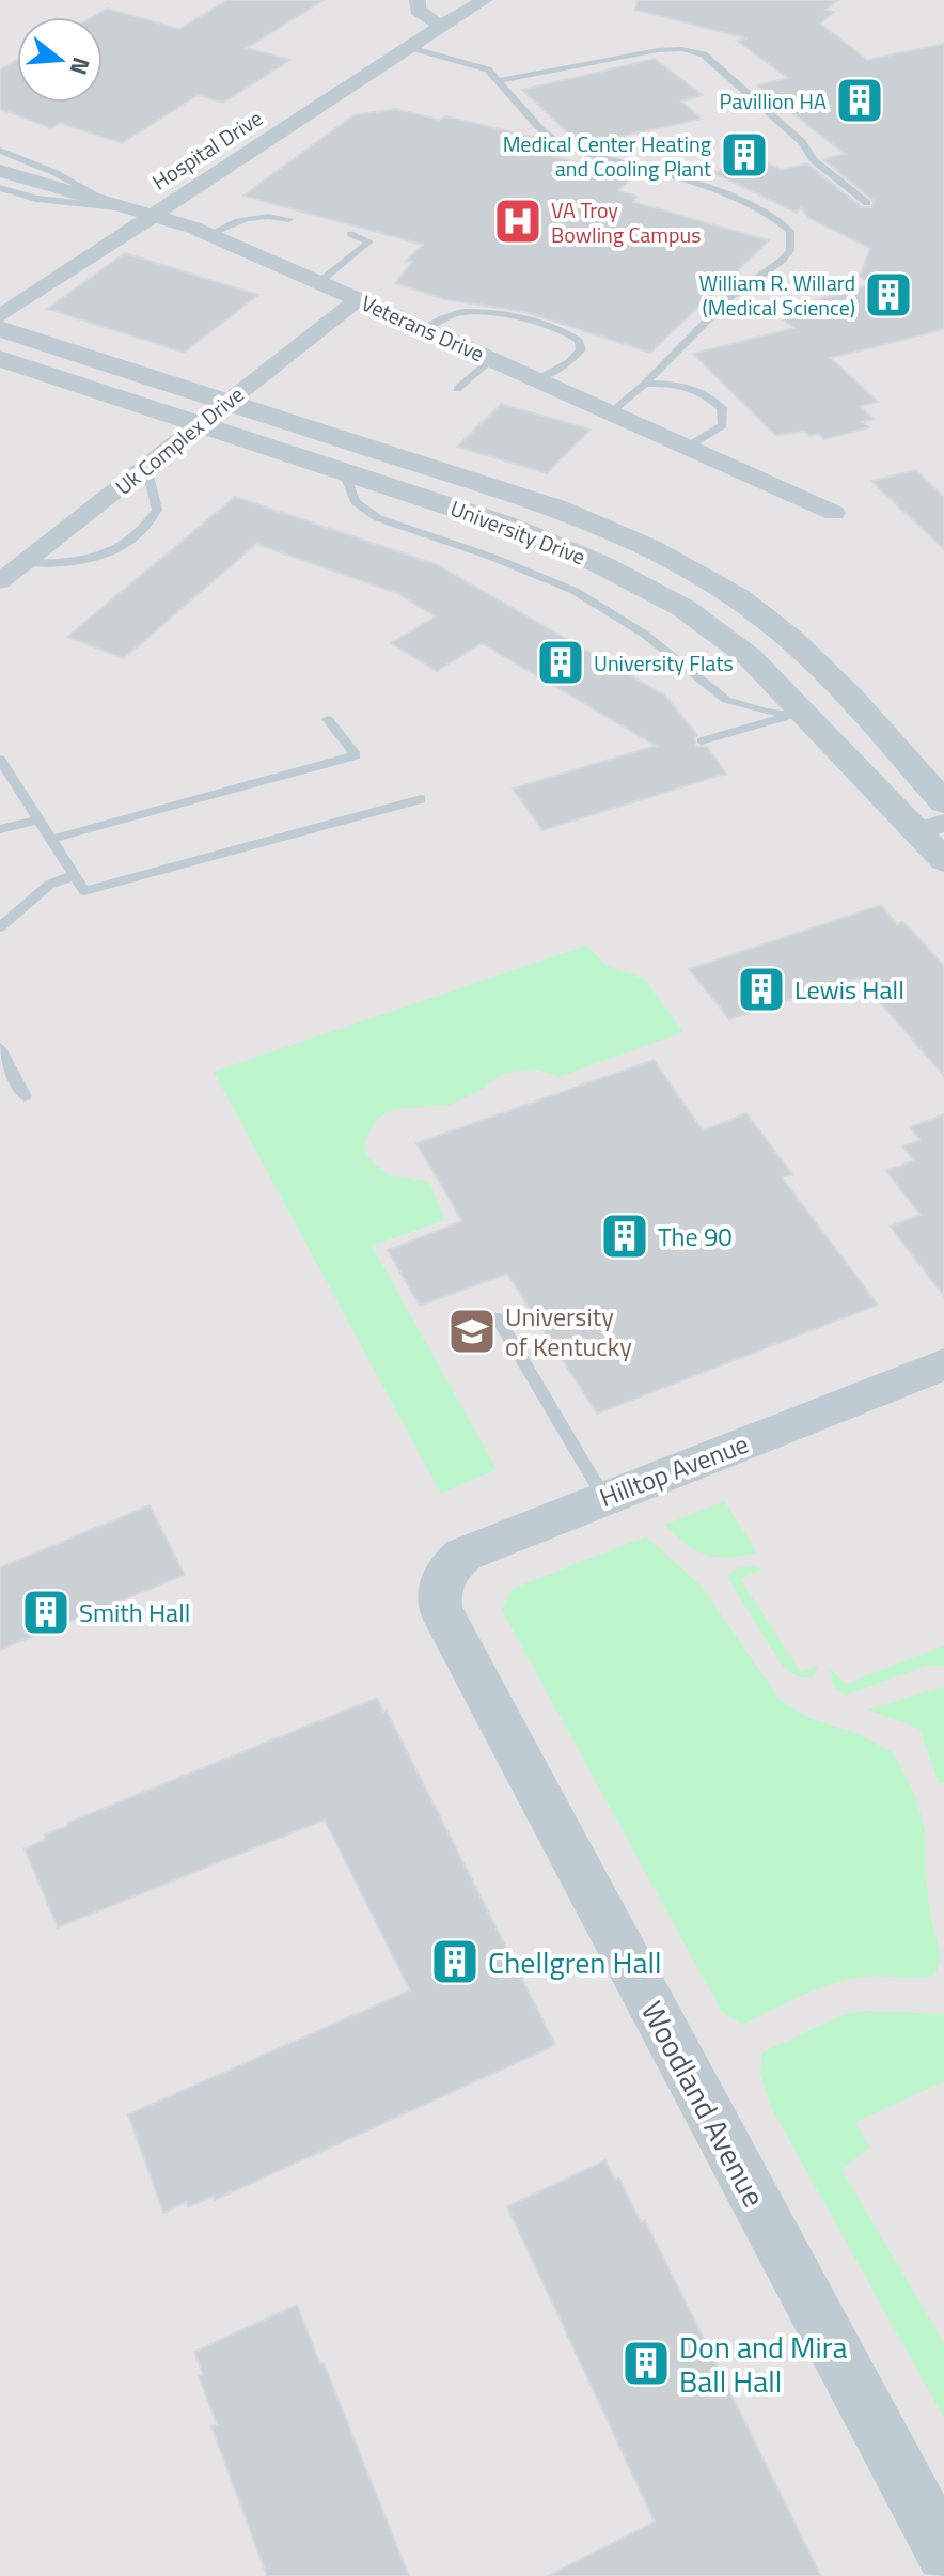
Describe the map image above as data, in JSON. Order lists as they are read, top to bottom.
{
  "streets": {
    "street": [
      "Hospital Drive",
      "Veterans Drive",
      "Uk Complex Drive",
      "University Drive",
      "Hilltop Avenue",
      "Woodland Avenue"
    ]
  },
  "crossings": [
    ["Hospital Drive", "Veterans Drive"],
    ["Veterans Drive", "Uk Complex Drive"],
    ["Uk Complex Drive", "University Drive"],
    ["Hilltop Avenue", "Woodland Avenue"]
  ],
  "places": {
    "building": [
      "Pavillion HA",
      "Medical Center Heating and Cooling Plant",
      "William R. Willard (Medical Science)",
      "University Flats",
      "Lewis Hall",
      "The 90",
      "Smith Hall",
      "Chellgren Hall",
      "Don and Mira Ball Hall"
    ],
    "hospital": ["VA Troy Bowling Campus"],
    "school or university": ["University of Kentucky"]
  },
  "north": "right"
}
